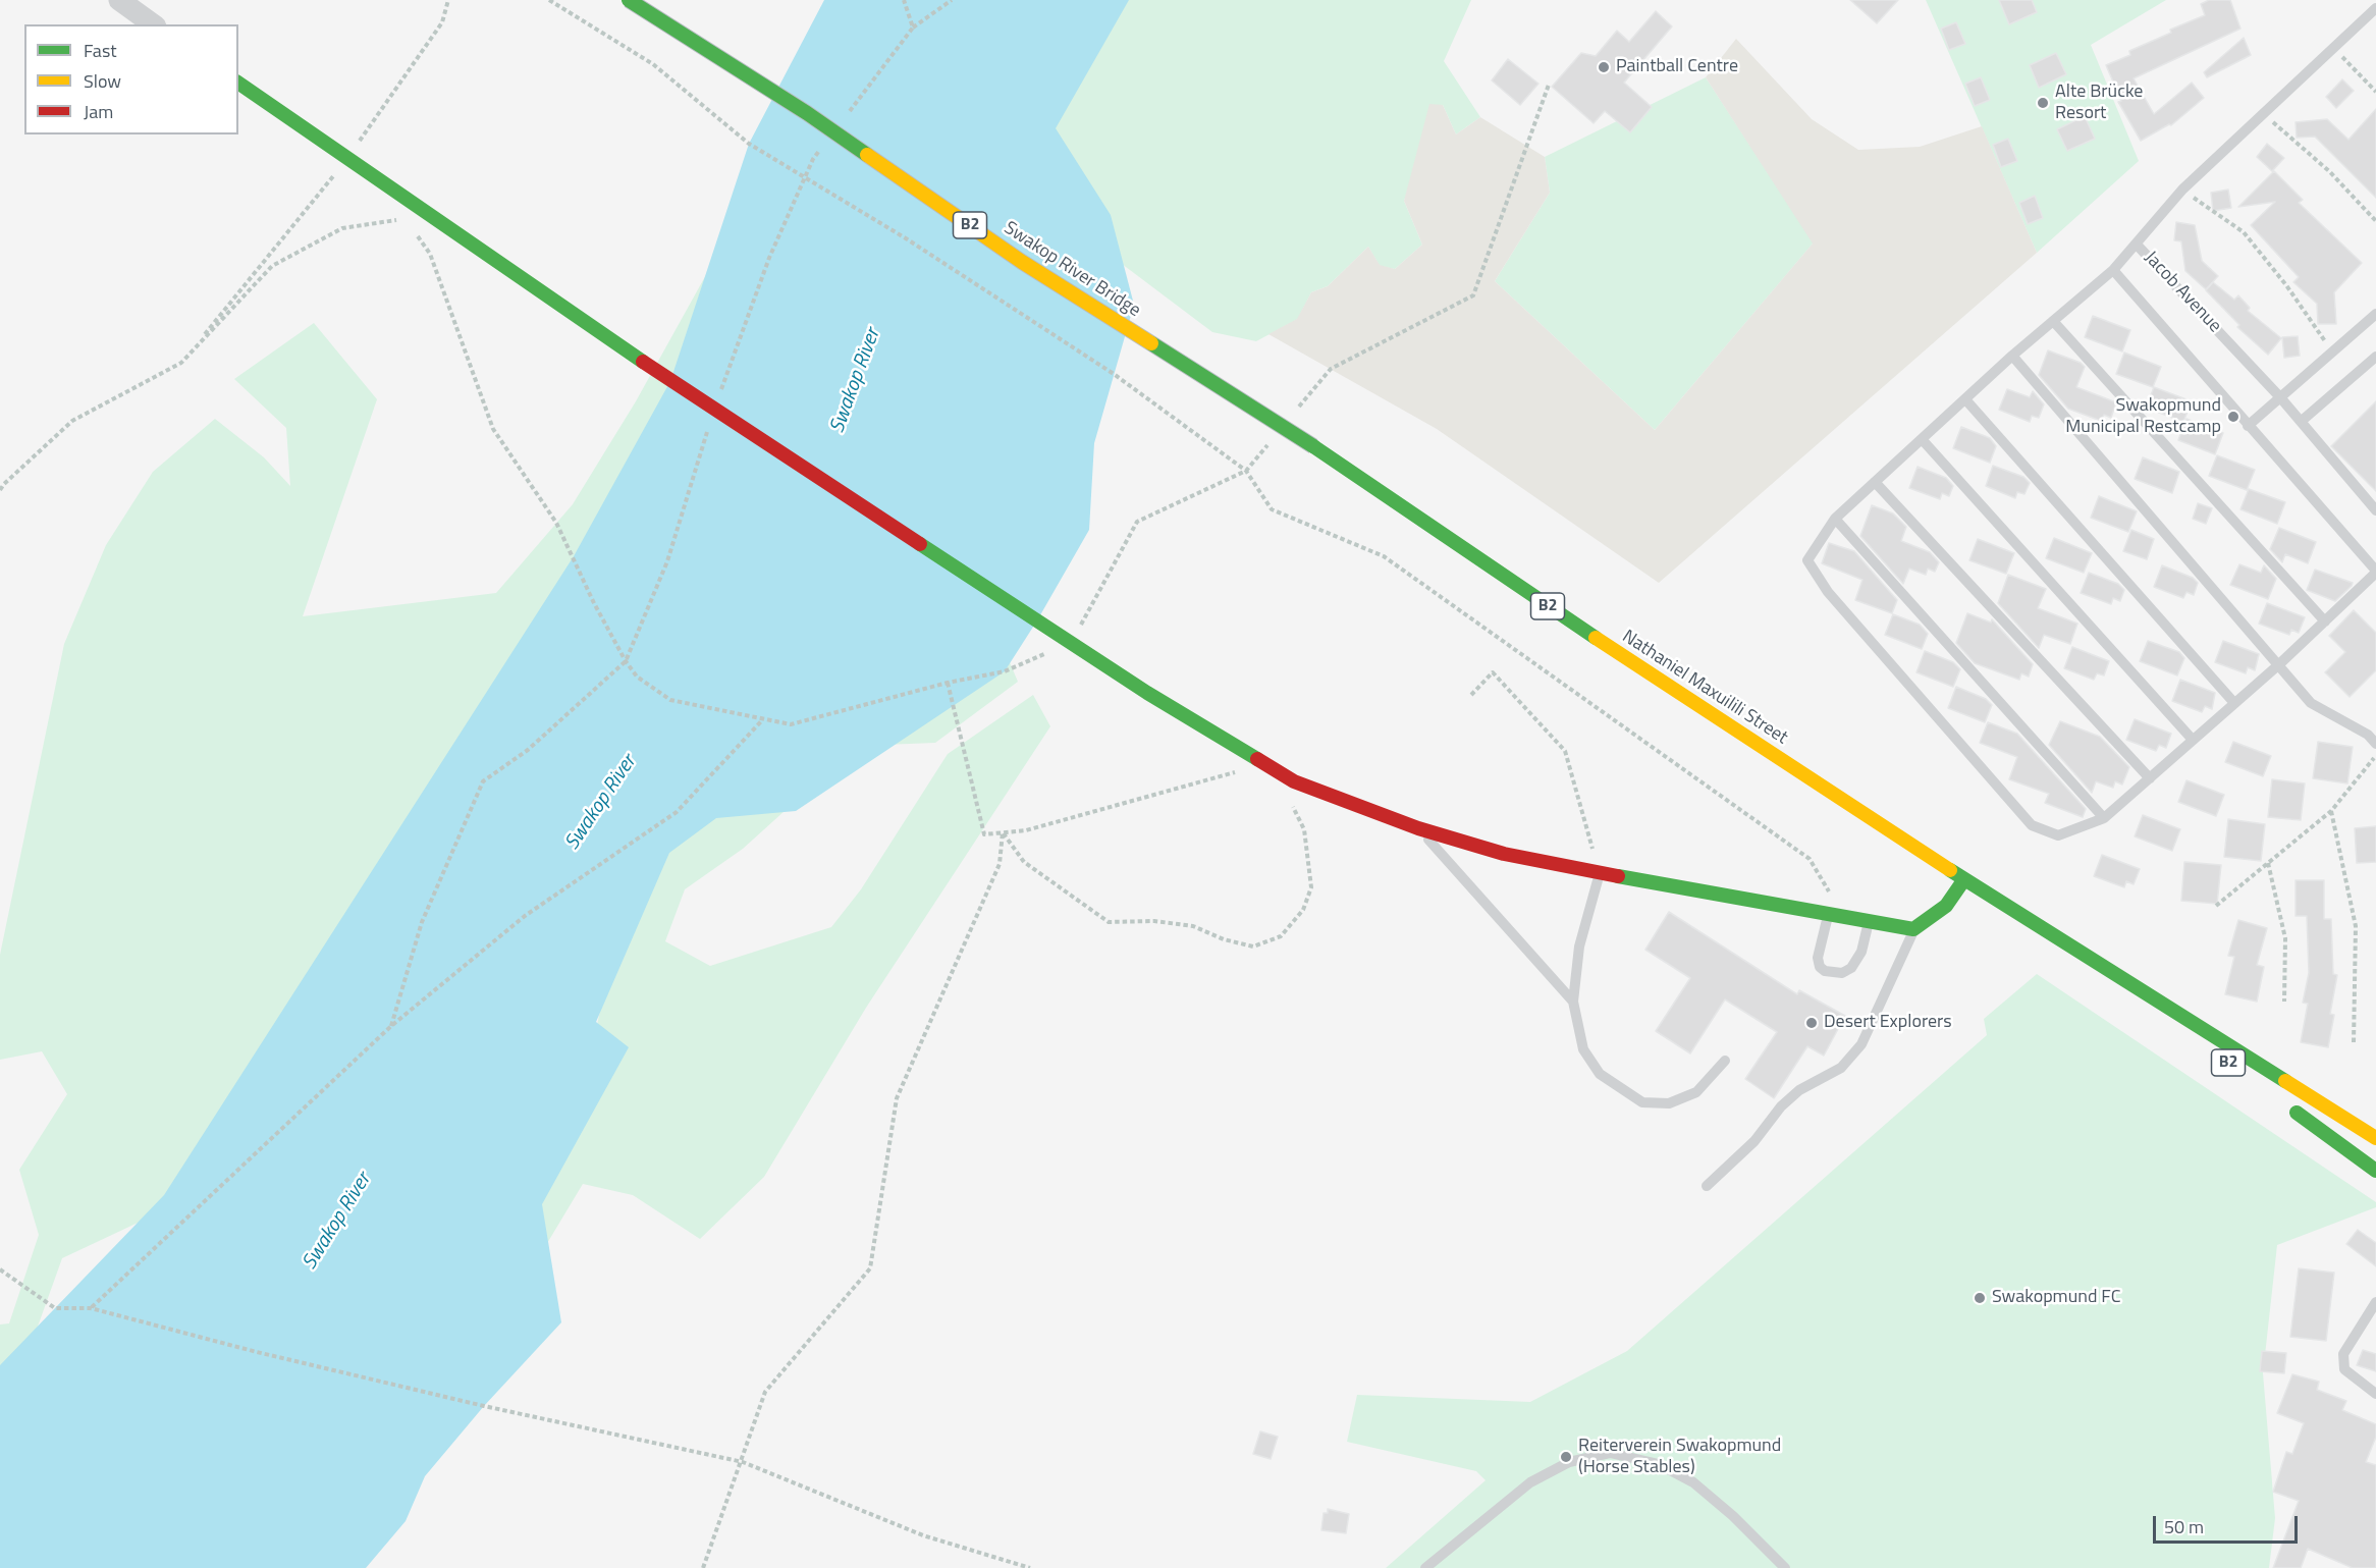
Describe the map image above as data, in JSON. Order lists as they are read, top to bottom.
{
  "streets": {
    "main road": ["B2", "Swakop River Bridge", "Nathaniel Maxuilili Street"],
    "lane": ["Jacob Avenue"]
  },
  "crossings": [
    ["Swakop River Bridge", "Nathaniel Maxuilili Street"]
  ],
  "water": ["Swakop River"],
  "places": [
    "Paintball Centre",
    "Alte Brücke Resort",
    "Swakopmund Municipal Restcamp",
    "Desert Explorers",
    "Swakopmund FC",
    "Reiterverein Swakopmund (Horse Stables)"
  ],
  "legend": ["Fast", "Slow", "Jam"],
  "scale_bar": "50 m"
}
